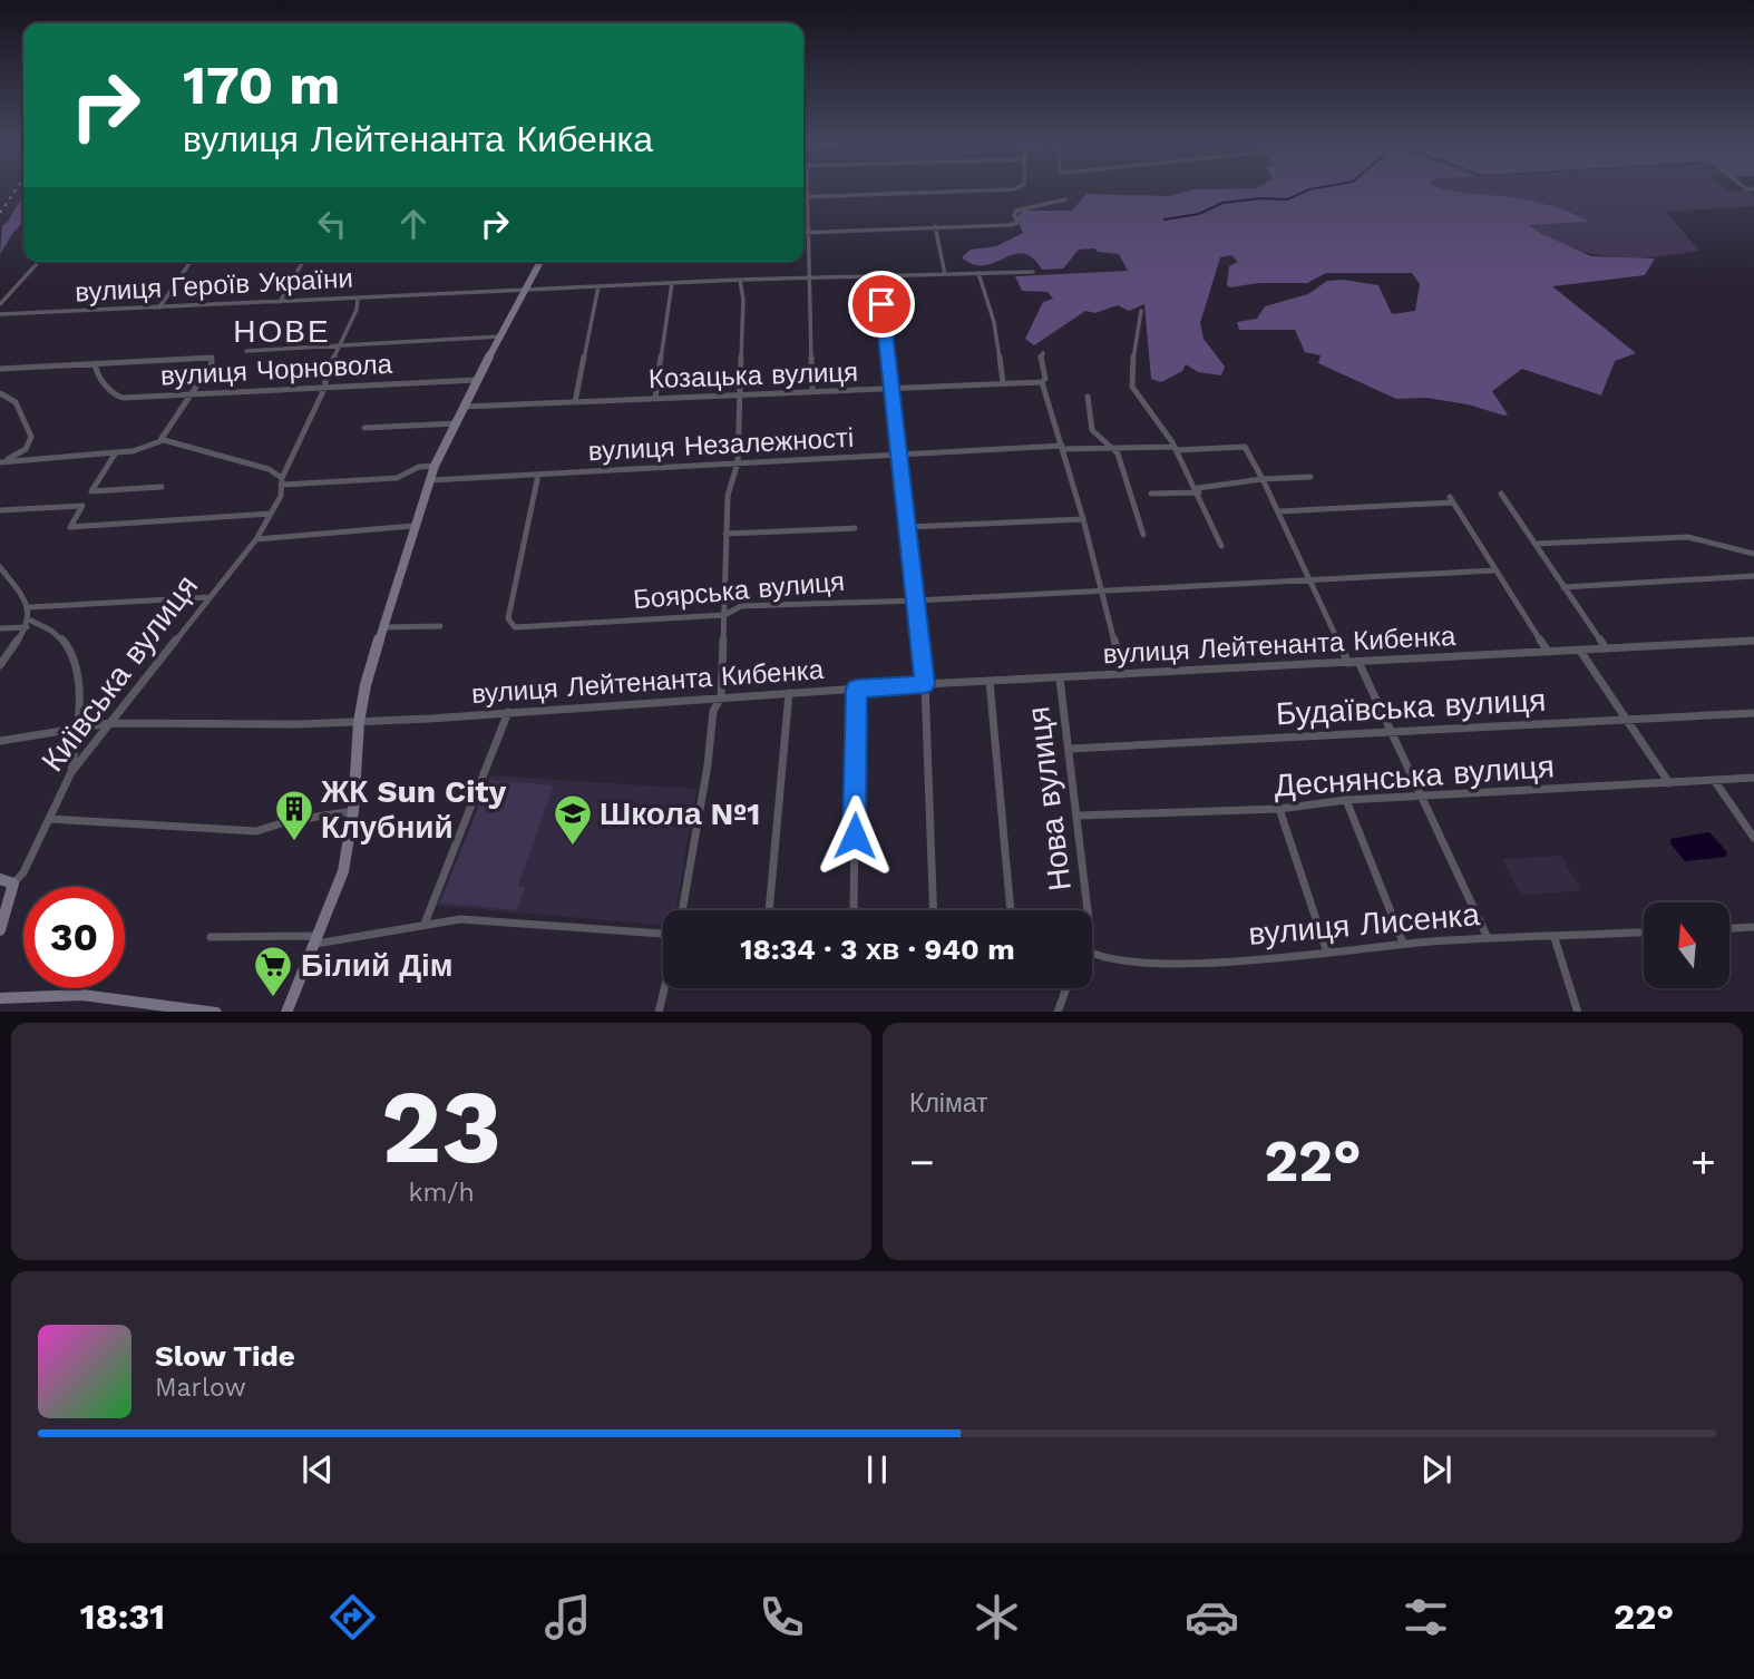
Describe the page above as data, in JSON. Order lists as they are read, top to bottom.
{
  "streets": {
    "street": [
      "вулиця Героїв України",
      "вулиця Чорновола",
      "Козацька вулиця",
      "вулиця Незалежності",
      "Боярська вулиця",
      "вулиця Лейтенанта Кибенка",
      "Київська вулиця",
      "Будаївська вулиця",
      "Деснянська вулиця",
      "Нова вулиця",
      "вулиця Лисенка"
    ]
  },
  "crossings": [
    ["вулиця Чорновола", "Київська вулиця"],
    ["вулиця Незалежності", "Боярська вулиця"],
    ["вулиця Лейтенанта Кибенка", "Київська вулиця"],
    ["вулиця Лейтенанта Кибенка", "Нова вулиця"],
    ["Будаївська вулиця", "Нова вулиця"],
    ["Деснянська вулиця", "Нова вулиця"]
  ],
  "districts": ["НОВЕ"],
  "places": {
    "building": ["ЖК Sun City Клубний"],
    "school or university": ["Школа №1"],
    "supermarket": ["Білий Дім"]
  },
  "north": "top",
  "page": {
    "turn": ["170 m", "вулиця Лейтенанта Кибенка"],
    "limit": "30",
    "trip": "18:34 · 3 хв · 940 m",
    "tile": [
      ["23", "km/h"],
      "Клімат"
    ],
    "heat": ["−", "22°", "+"],
    "song": ["Slow Tide", "Marlow"],
    "tabs": ["18:31", "22°"]
  }
}
